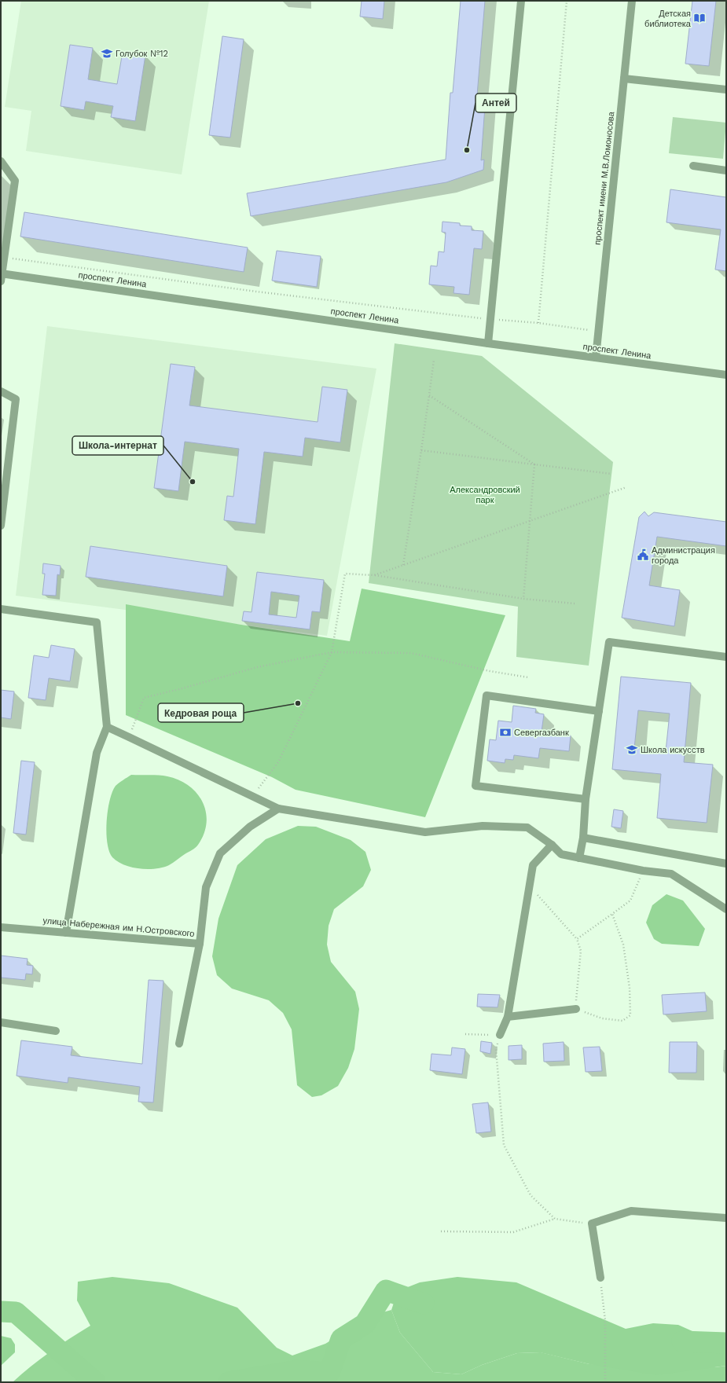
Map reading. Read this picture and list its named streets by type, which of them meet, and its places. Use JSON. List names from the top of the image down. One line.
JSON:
{"streets":{"street":["проспект имени М.В.Ломоносова","проспект Ленина","улица Набережная им Н.Островского"]},"crossings":[["проспект имени М.В.Ломоносова","проспект Ленина"]],"parks":["Александровский парк"],"places":{"library":["Детская библиотека"],"school or university":["Голубок №12","Школа искусcтв"],"other":["Антей","Школа-интернат","Кедровая роща"],"public building":["Администрация города"],"bank":["Севергазбанк"]}}
